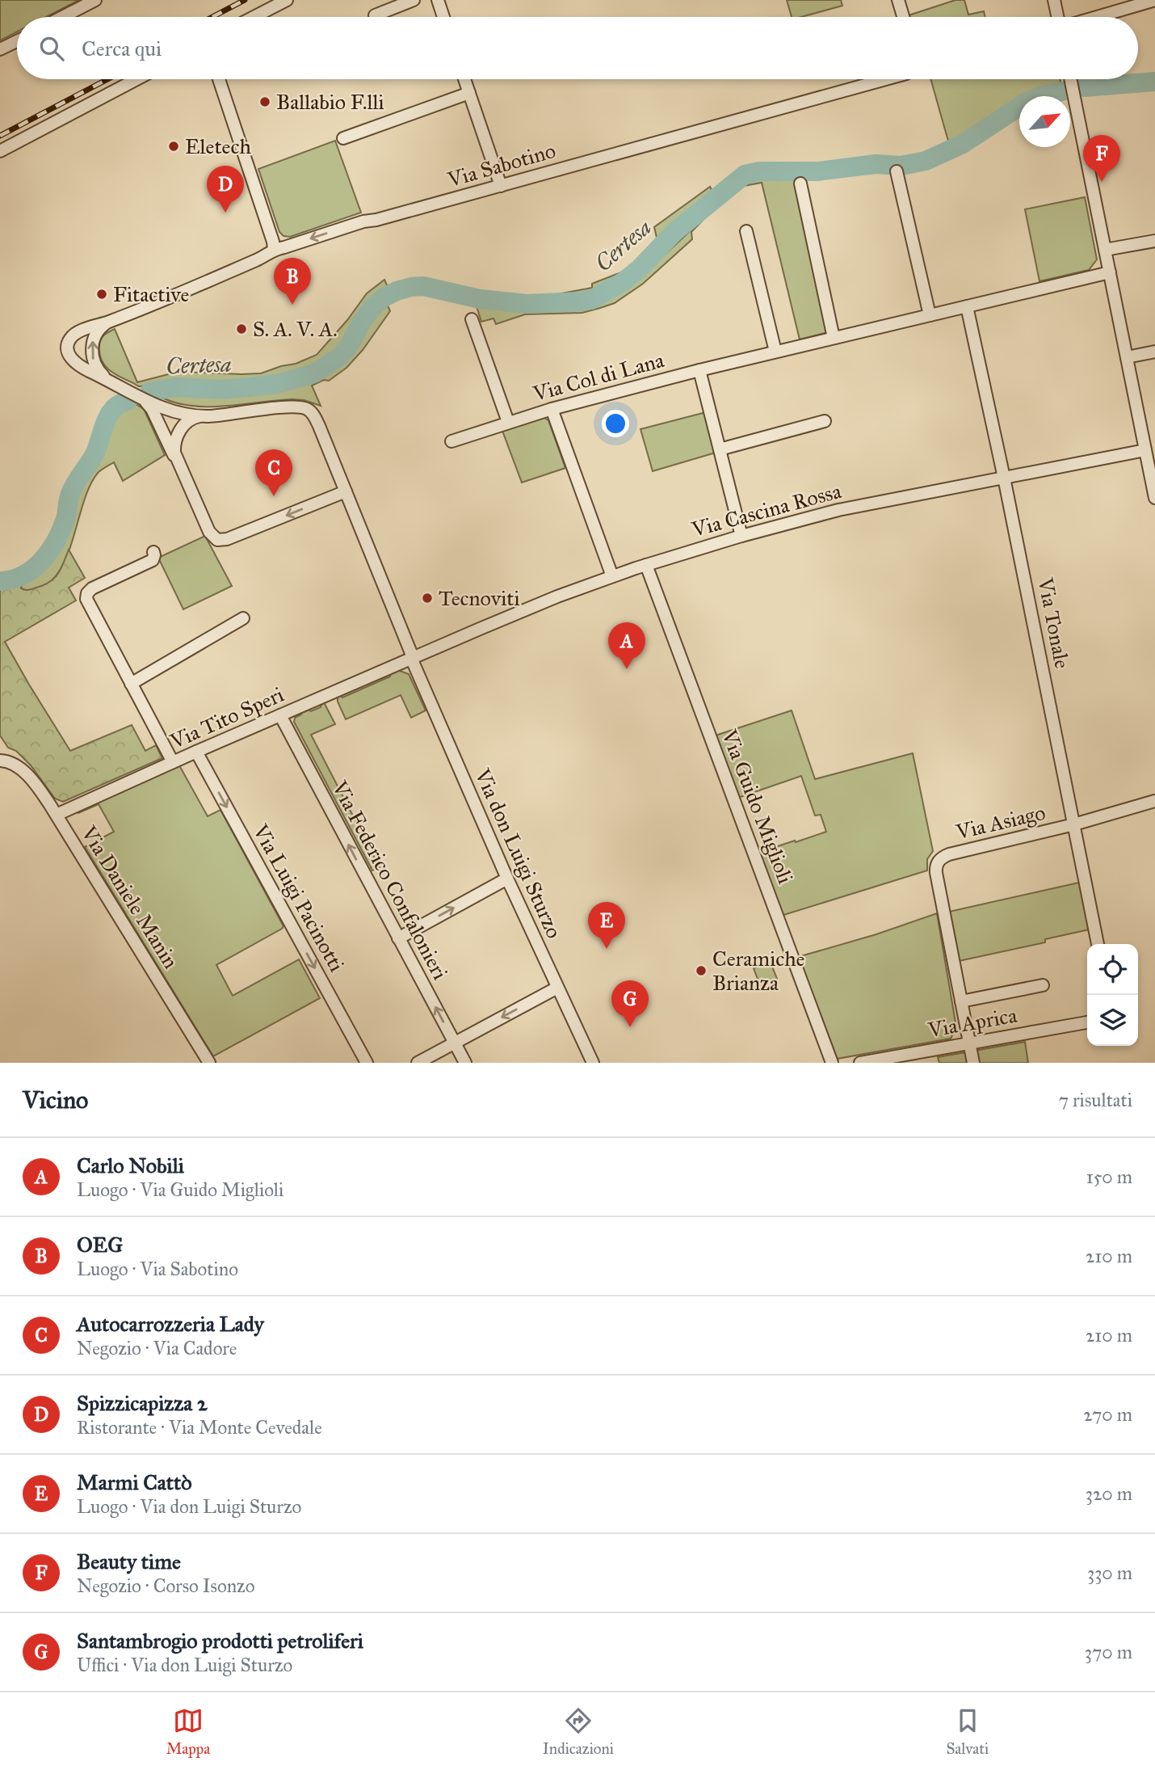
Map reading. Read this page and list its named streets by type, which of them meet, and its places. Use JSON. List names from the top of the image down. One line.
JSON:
{"streets":{"street":["Via Sabotino","Via Col di Lana","Via Cascina Rossa","Via Tonale","Via Tito Speri","Via Guido Miglioli","Via Asiago","Via don Luigi Sturzo","Via Federico Confalonieri","Via Daniele Manin","Via Luigi Pacinotti","Via Aprica"]},"crossings":[["Via Col di Lana","Via Tonale"],["Via Cascina Rossa","Via Tonale"],["Via Cascina Rossa","Via Tito Speri"],["Via Cascina Rossa","Via Guido Miglioli"],["Via Cascina Rossa","Via don Luigi Sturzo"],["Via Tonale","Via Asiago"],["Via Tito Speri","Via don Luigi Sturzo"],["Via Tito Speri","Via Federico Confalonieri"],["Via Tito Speri","Via Daniele Manin"],["Via Tito Speri","Via Luigi Pacinotti"],["Via Asiago","Via Aprica"]],"one_way":["Via Federico Confalonieri","Via Luigi Pacinotti"],"water":["Certesa"],"places":["Ballabio F.lli","Eletech","Fitactive","S. A. V. A.","Tecnoviti","Ceramiche Brianza"],"north":"top right","page":{"search":"Cerca qui","pins":["F","D","B","C","A","E","G"],"heading":["Vicino","7 risultati"],"list":[{"mark":"A","name":"Carlo Nobili","note":"Luogo · Via Guido Miglioli","value":"150 m"},{"mark":"B","name":"OEG","note":"Luogo · Via Sabotino","value":"210 m"},{"mark":"C","name":"Autocarrozzeria Lady","note":"Negozio · Via Cadore","value":"210 m"},{"mark":"D","name":"Spizzicapizza 2","note":"Ristorante · Via Monte Cevedale","value":"270 m"},{"mark":"E","name":"Marmi Cattò","note":"Luogo · Via don Luigi Sturzo","value":"320 m"},{"mark":"F","name":"Beauty time","note":"Negozio · Corso Isonzo","value":"330 m"},{"mark":"G","name":"Santambrogio prodotti petroliferi","note":"Uffici · Via don Luigi Sturzo","value":"370 m"}],"nav":["Mappa","Indicazioni","Salvati"]}}
